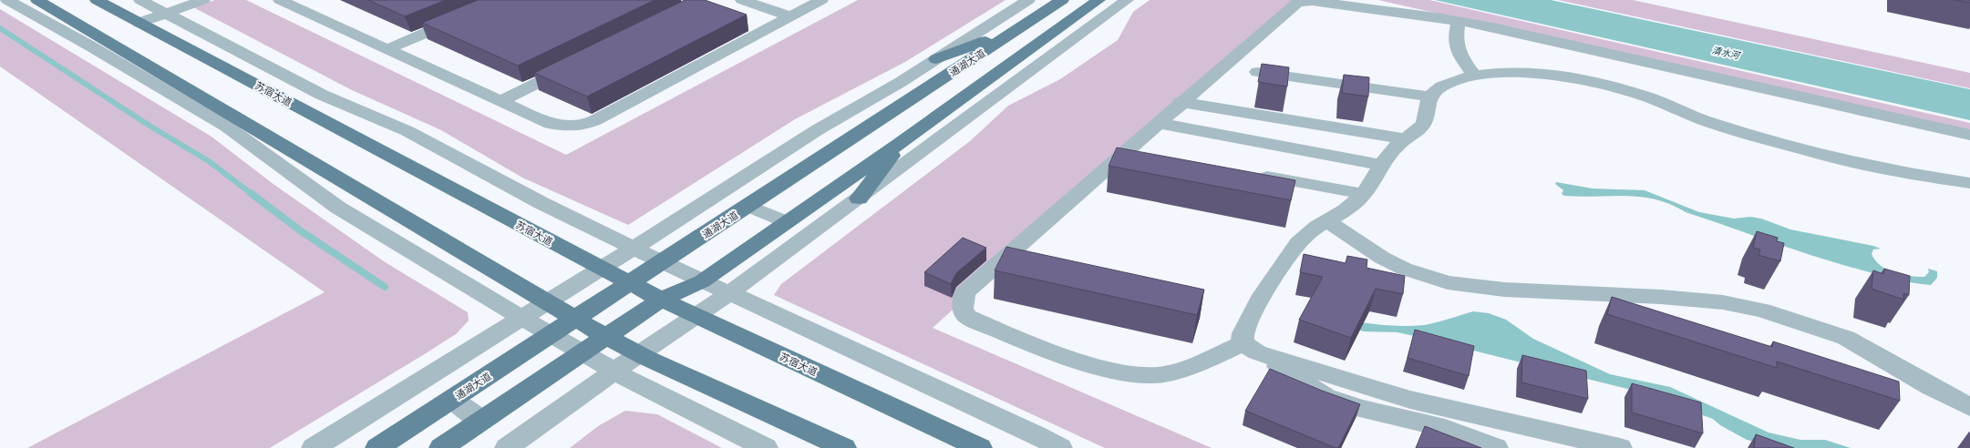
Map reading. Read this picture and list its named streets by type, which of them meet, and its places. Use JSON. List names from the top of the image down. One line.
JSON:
{"streets":{"main road":["通湖大道","苏宿大道"]},"crossings":[["通湖大道","苏宿大道"]],"water":["清水河"]}
